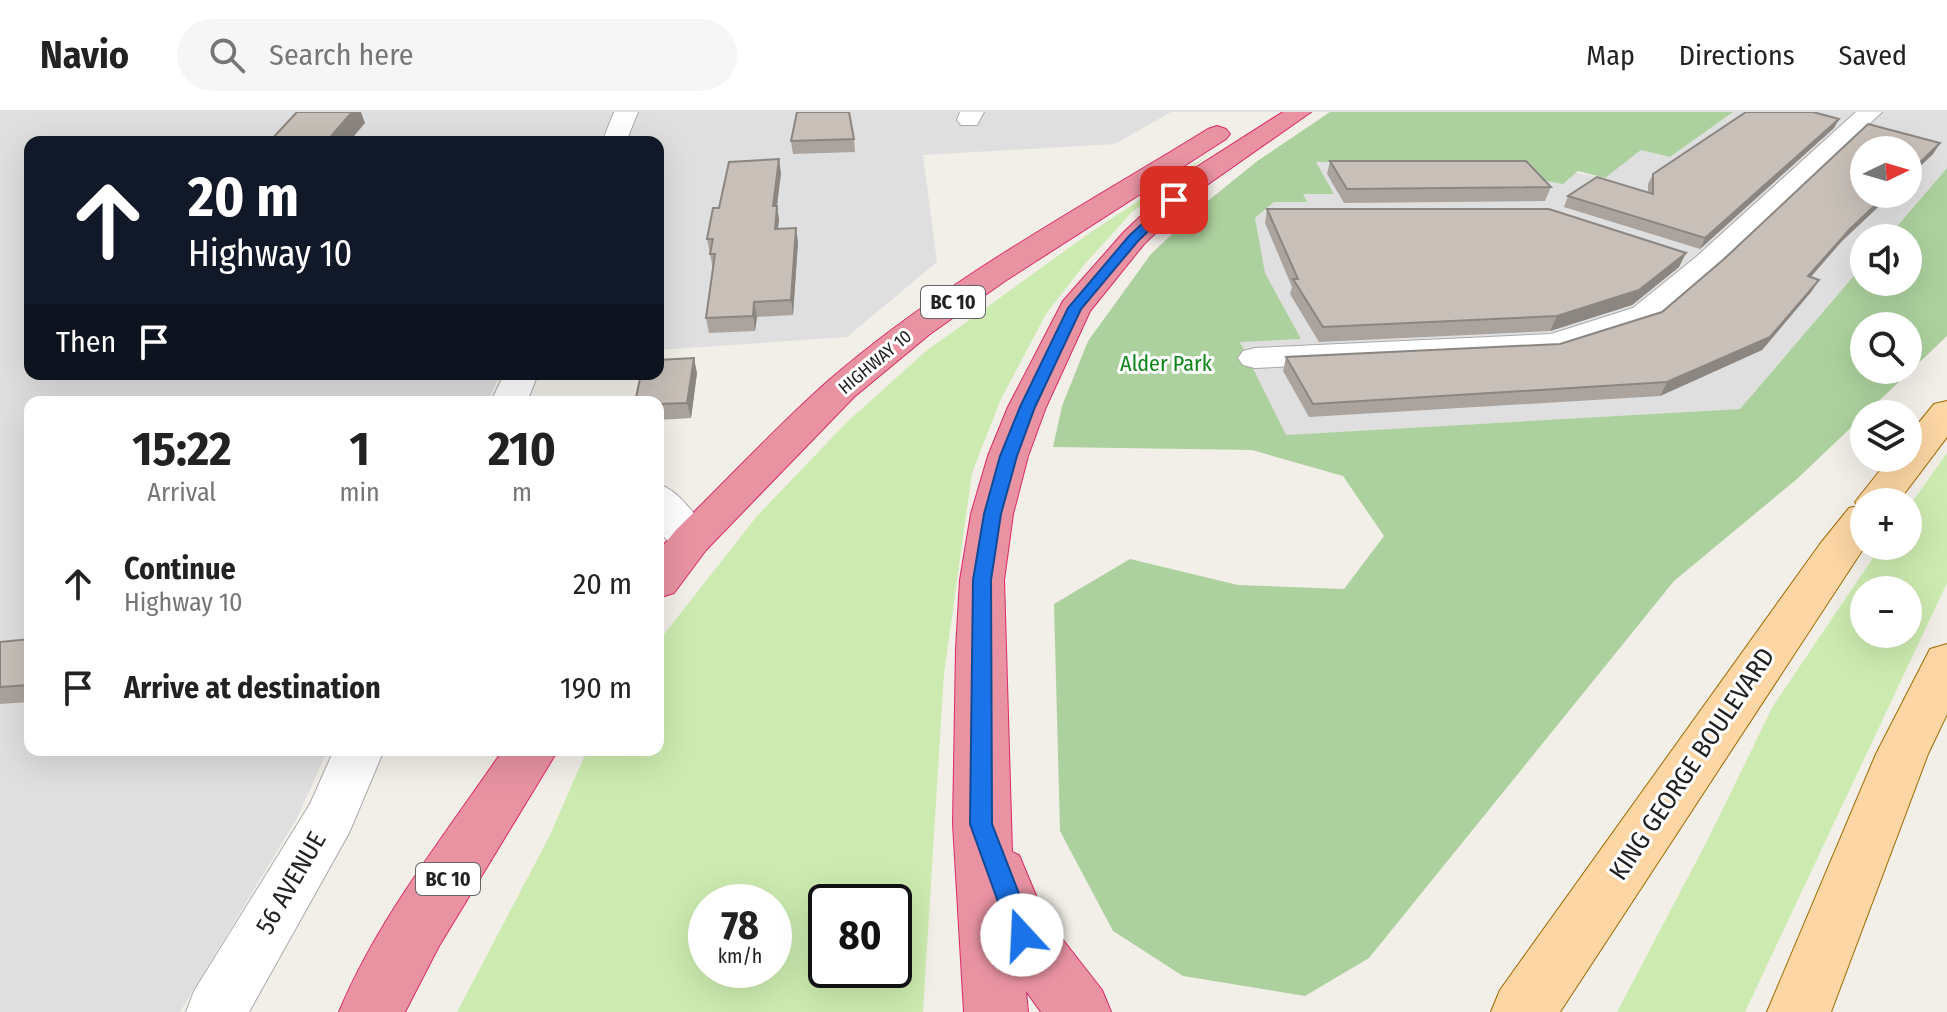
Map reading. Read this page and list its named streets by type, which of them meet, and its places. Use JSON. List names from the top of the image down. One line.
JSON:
{"streets":{"highway":["BC 10","HIGHWAY 10"],"main road":["KING GEORGE BOULEVARD"],"street":["56 AVENUE"]},"parks":["Alder Park"],"north":"right","page":{"header":"Navio","search":"Search here","nav":["Map","Directions","Saved"],"map_buttons":["+","−"],"turn":["20 m","Highway 10"],"then":"Then","eta":["15:22","Arrival","1","min","210","m"],"list":[{"name":"Continue","note":"Highway 10","value":"20 m"},{"name":"Arrive at destination","value":"190 m"}],"speed":"78 km/h","limit":"80"}}
